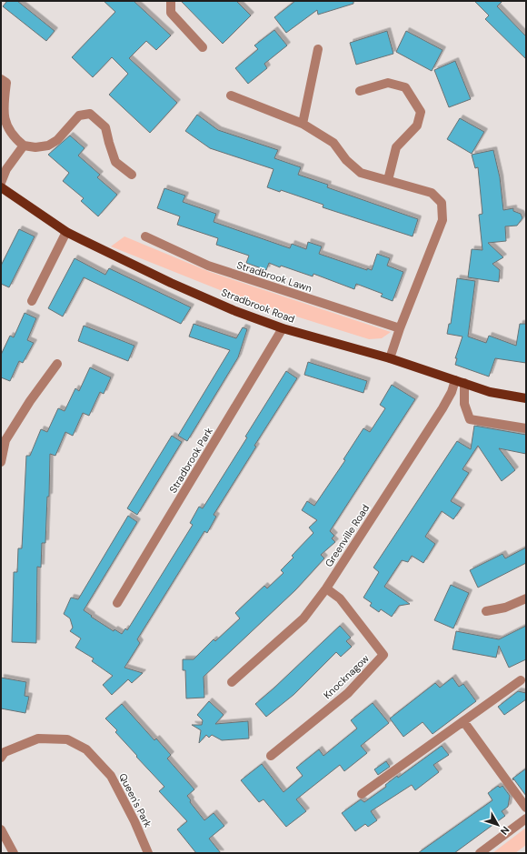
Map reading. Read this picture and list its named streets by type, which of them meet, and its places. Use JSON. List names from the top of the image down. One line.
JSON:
{"streets":{"main road":["Stradbrook Road"],"street":["Stradbrook Lawn","Stradbrook Park","Greenville Road","Knocknagow","Queen's Park"]},"crossings":[["Stradbrook Road","Stradbrook Park"],["Stradbrook Road","Greenville Road"],["Greenville Road","Knocknagow"]],"north":"bottom right"}
